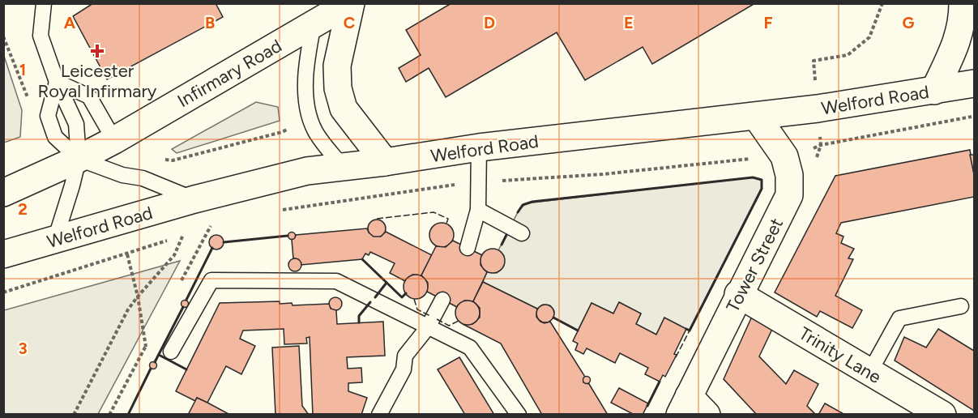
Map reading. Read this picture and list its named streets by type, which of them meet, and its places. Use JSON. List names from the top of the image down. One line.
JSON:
{"streets":{"main road":["Infirmary Road","Welford Road","Tower Street","Trinity Lane"]},"crossings":[["Welford Road","Tower Street"],["Tower Street","Trinity Lane"]],"places":{"health":["Leicester Royal Infirmary"]},"grid":{"columns":["A","B","C","D","E","F","G"],"rows":["1","2","3"]}}
